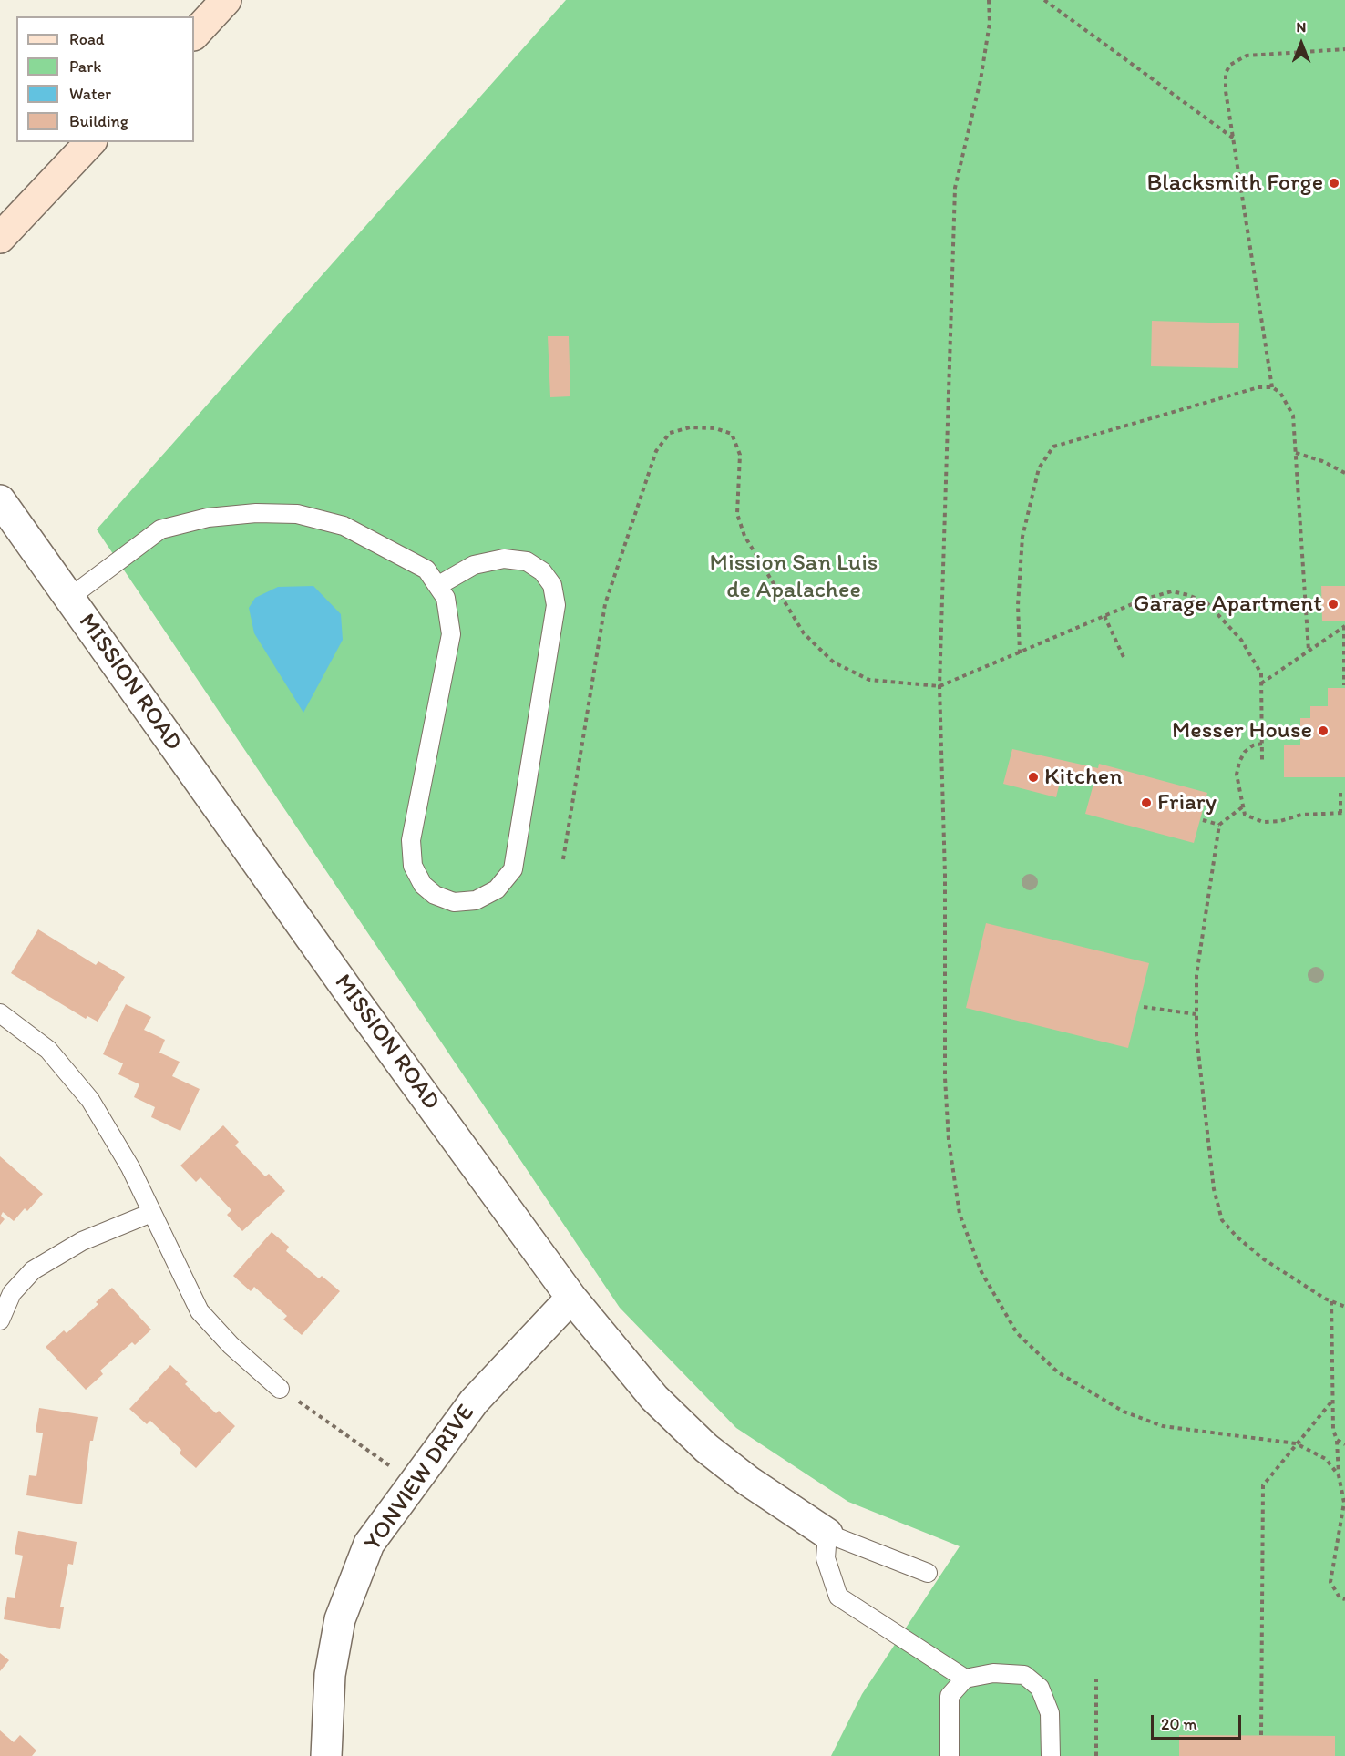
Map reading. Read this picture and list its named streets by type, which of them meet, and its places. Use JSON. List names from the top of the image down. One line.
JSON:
{"streets":{"street":["MISSION ROAD","YONVIEW DRIVE"]},"crossings":[["MISSION ROAD","YONVIEW DRIVE"]],"parks":["Mission San Luis de Apalachee"],"places":["Blacksmith Forge","Garage Apartment","Messer House","Kitchen","Friary"],"legend":["Road","Park","Water","Building"],"scale_bar":"20 m","north":"top"}
